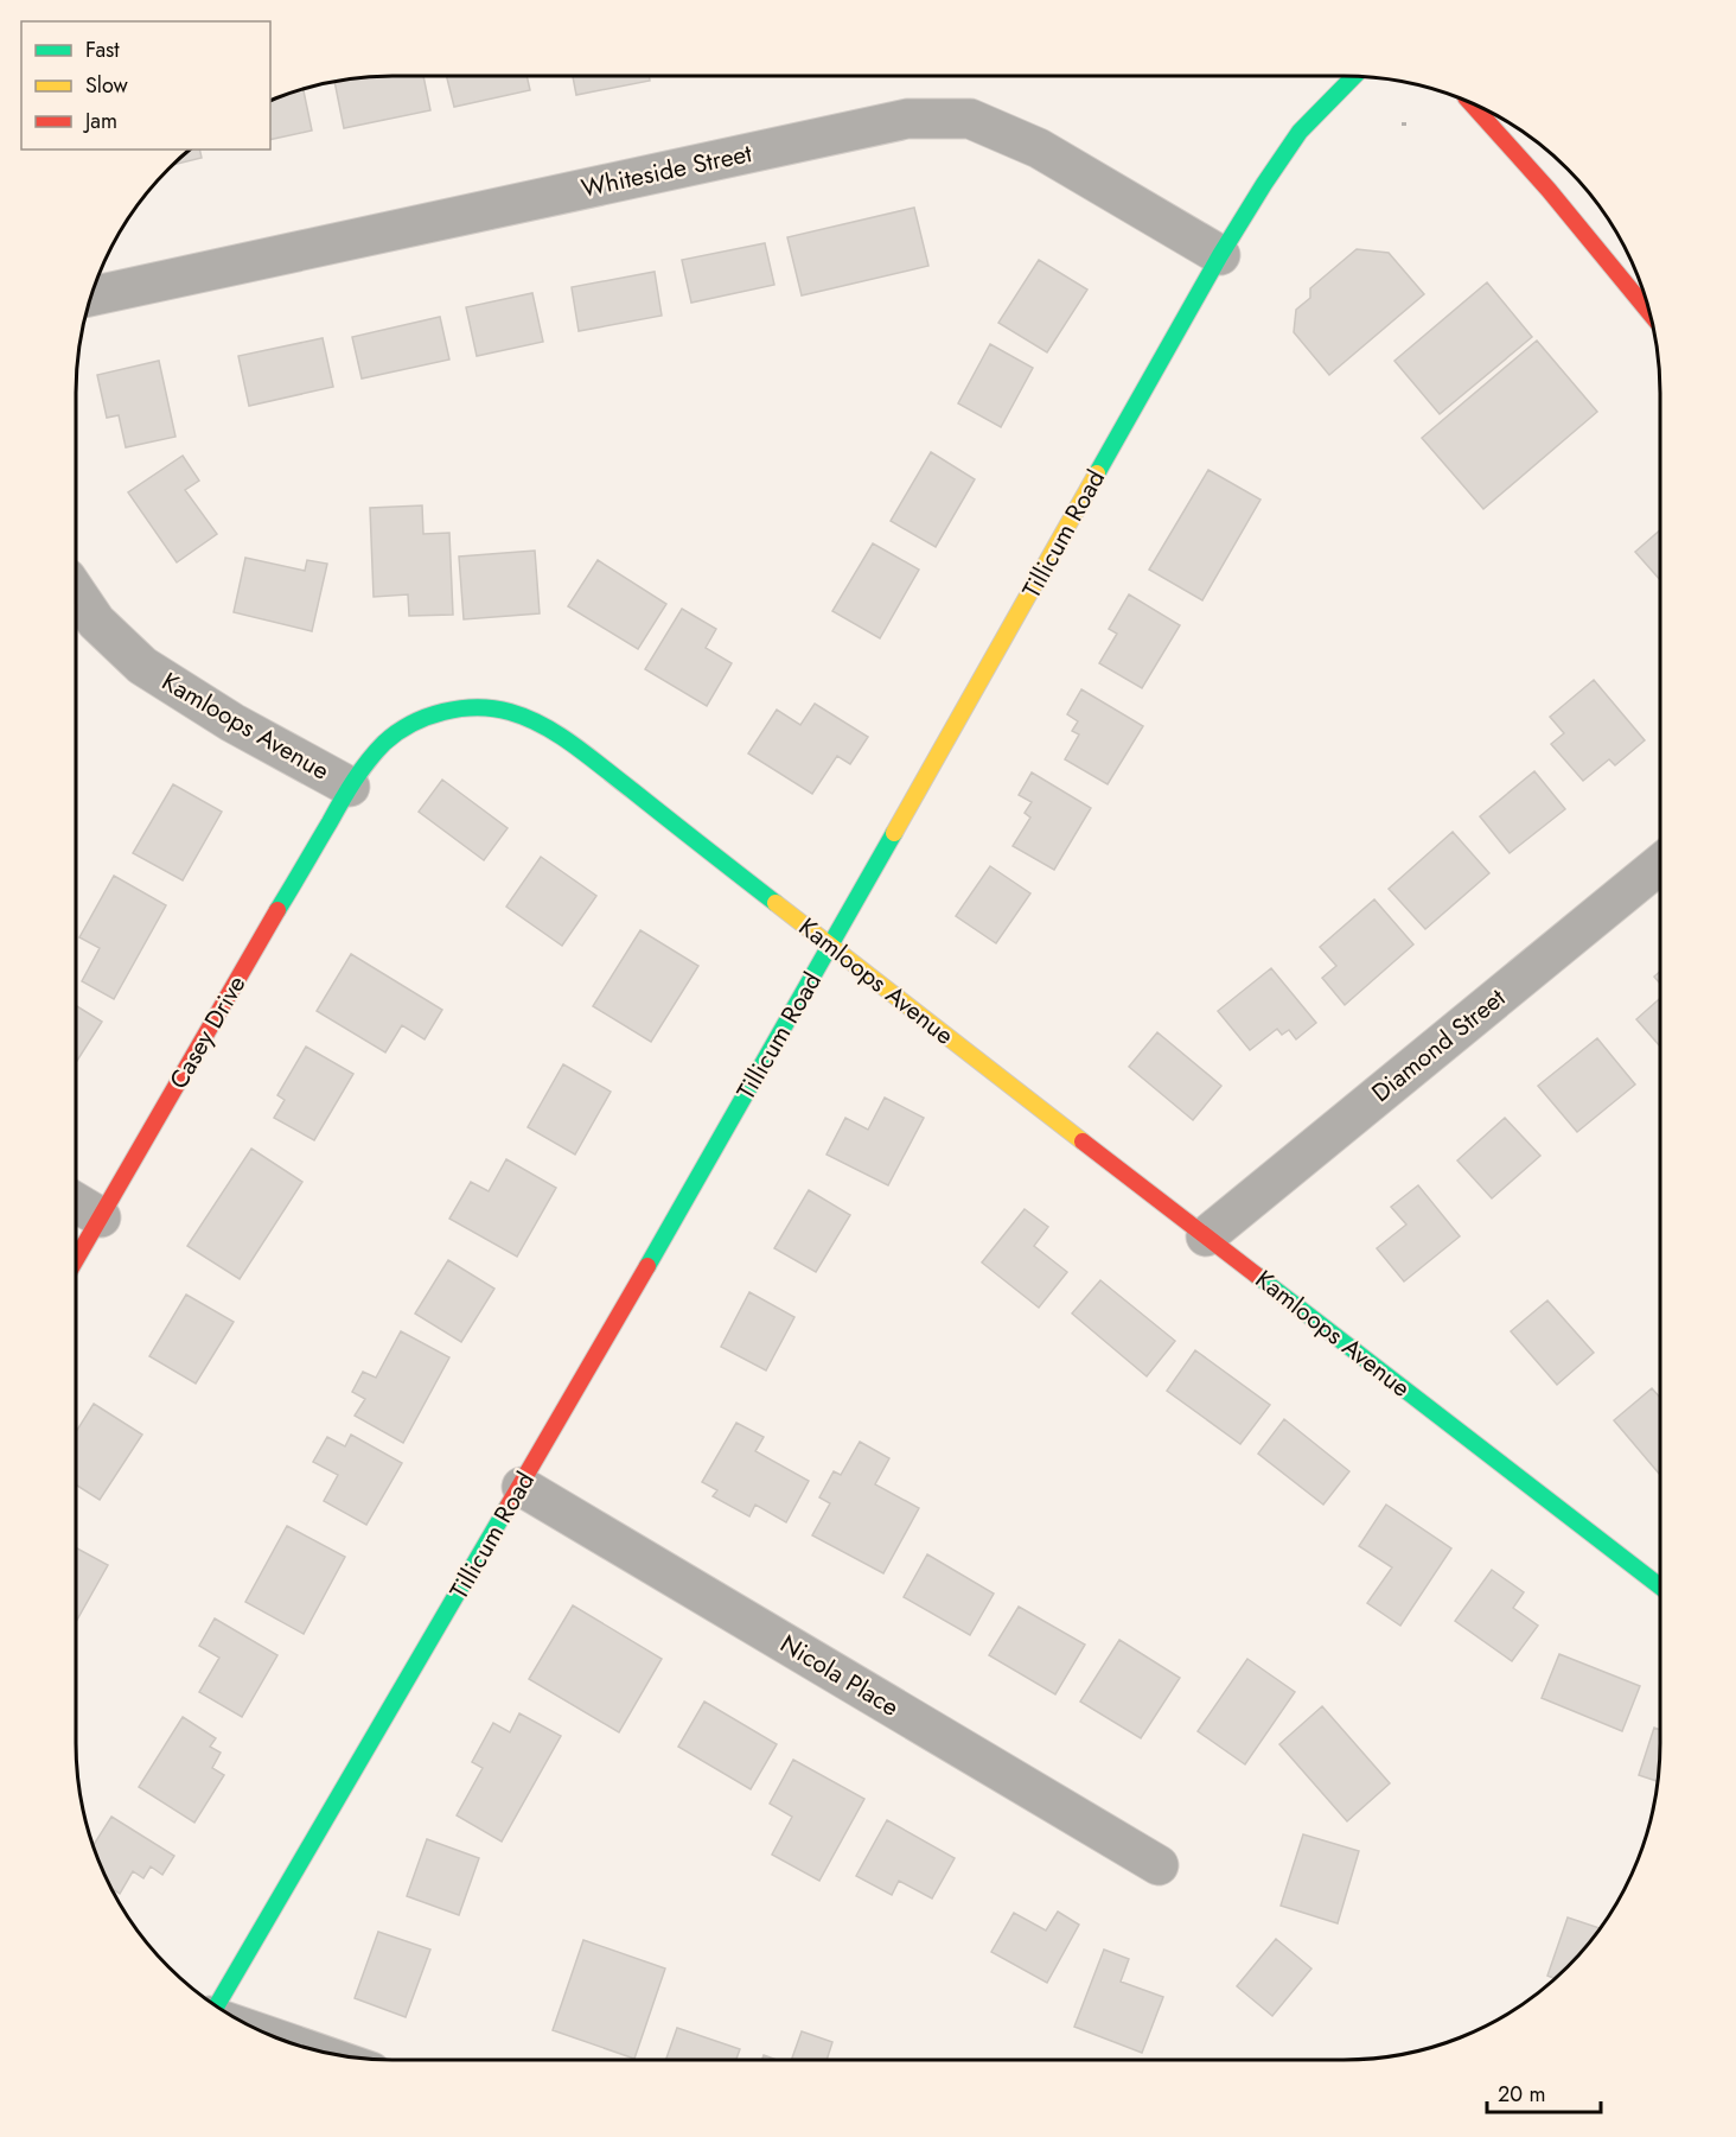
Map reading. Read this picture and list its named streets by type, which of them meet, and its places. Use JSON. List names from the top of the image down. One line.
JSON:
{"streets":{"street":["Whiteside Street","Tillicum Road","Kamloops Avenue","Casey Drive","Diamond Street","Nicola Place"]},"crossings":[["Whiteside Street","Tillicum Road"],["Tillicum Road","Kamloops Avenue"],["Tillicum Road","Nicola Place"],["Kamloops Avenue","Casey Drive"],["Kamloops Avenue","Diamond Street"]],"legend":["Fast","Slow","Jam"],"scale_bar":"20 m"}
